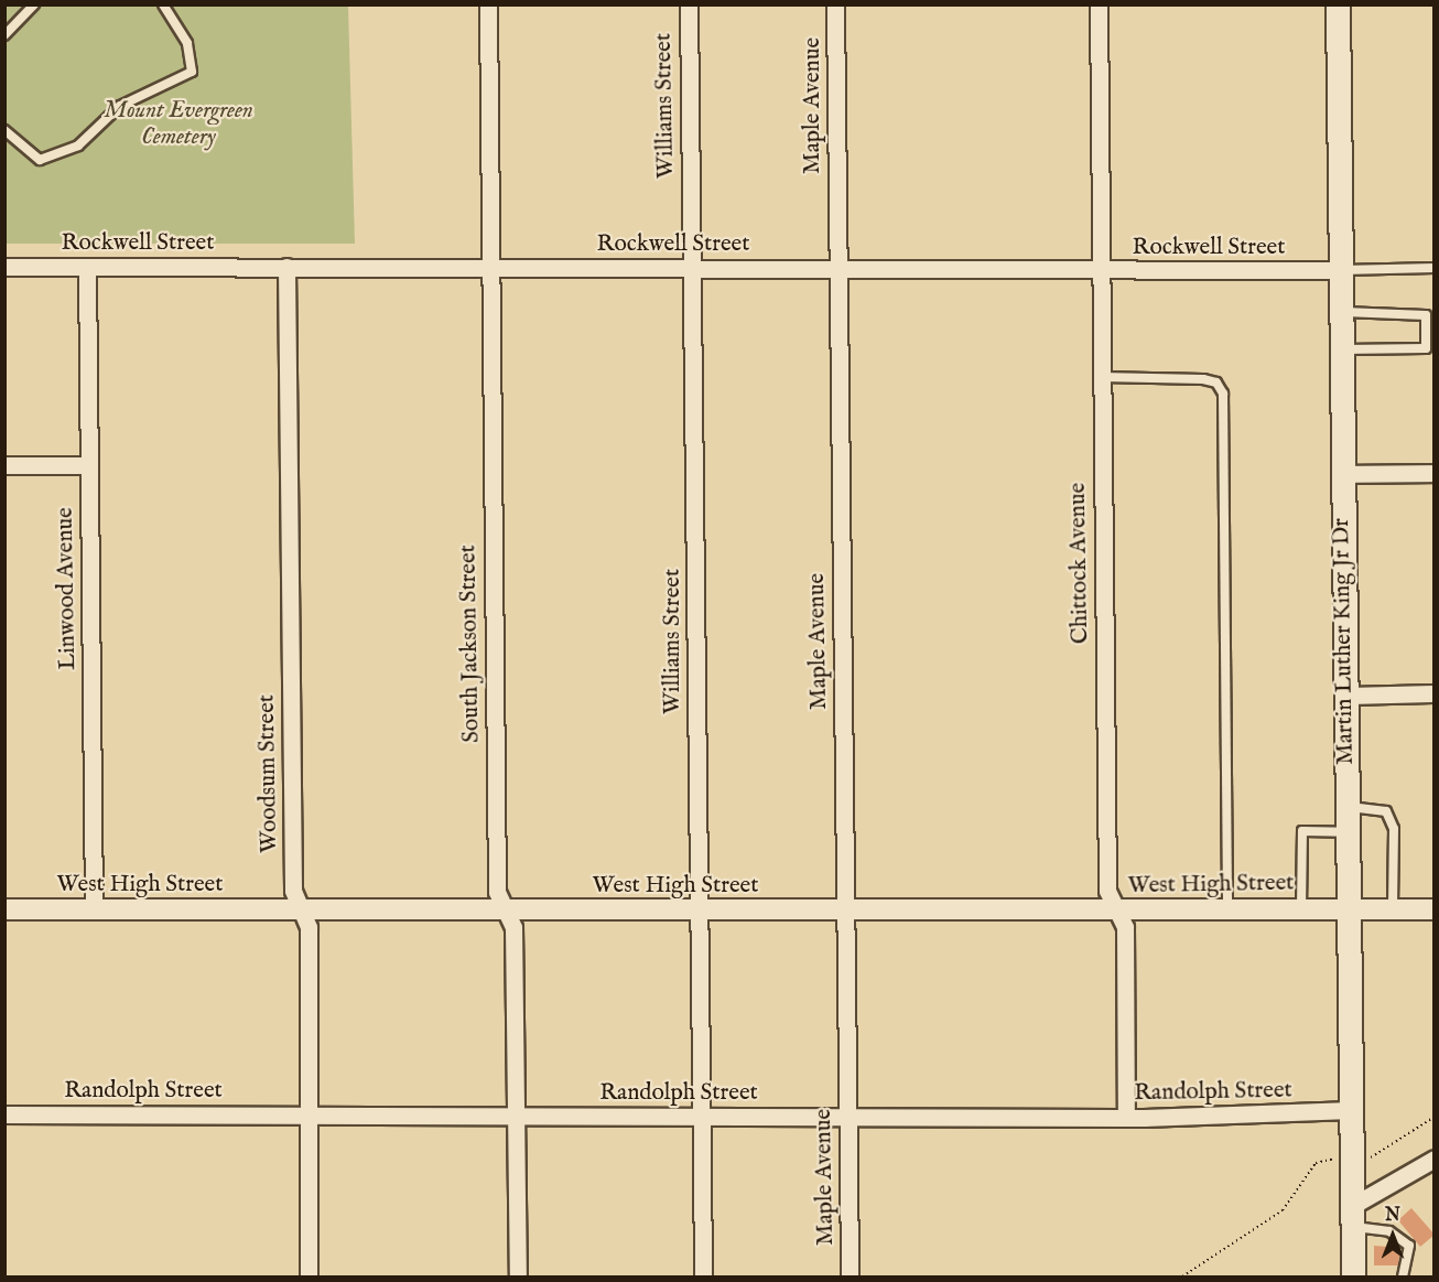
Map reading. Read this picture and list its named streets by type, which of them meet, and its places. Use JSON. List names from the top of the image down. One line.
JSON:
{"streets":{"main road":["Martin Luther King Jr Dr"],"street":["Williams Street","Maple Avenue","Rockwell Street","Chittock Avenue","Linwood Avenue","South Jackson Street","Woodsum Street","West High Street","Randolph Street"]},"crossings":[["Williams Street","Rockwell Street"],["Williams Street","West High Street"],["Williams Street","Randolph Street"],["Maple Avenue","Rockwell Street"],["Maple Avenue","West High Street"],["Maple Avenue","Randolph Street"],["Rockwell Street","Chittock Avenue"],["Rockwell Street","Linwood Avenue"],["Rockwell Street","Martin Luther King Jr Dr"],["Rockwell Street","South Jackson Street"],["Rockwell Street","Woodsum Street"],["Chittock Avenue","West High Street"],["Chittock Avenue","Randolph Street"],["Linwood Avenue","West High Street"],["Martin Luther King Jr Dr","West High Street"],["Martin Luther King Jr Dr","Randolph Street"],["South Jackson Street","West High Street"],["South Jackson Street","Randolph Street"],["Woodsum Street","West High Street"],["Woodsum Street","Randolph Street"]],"parks":["Mount Evergreen Cemetery"],"north":"top"}
